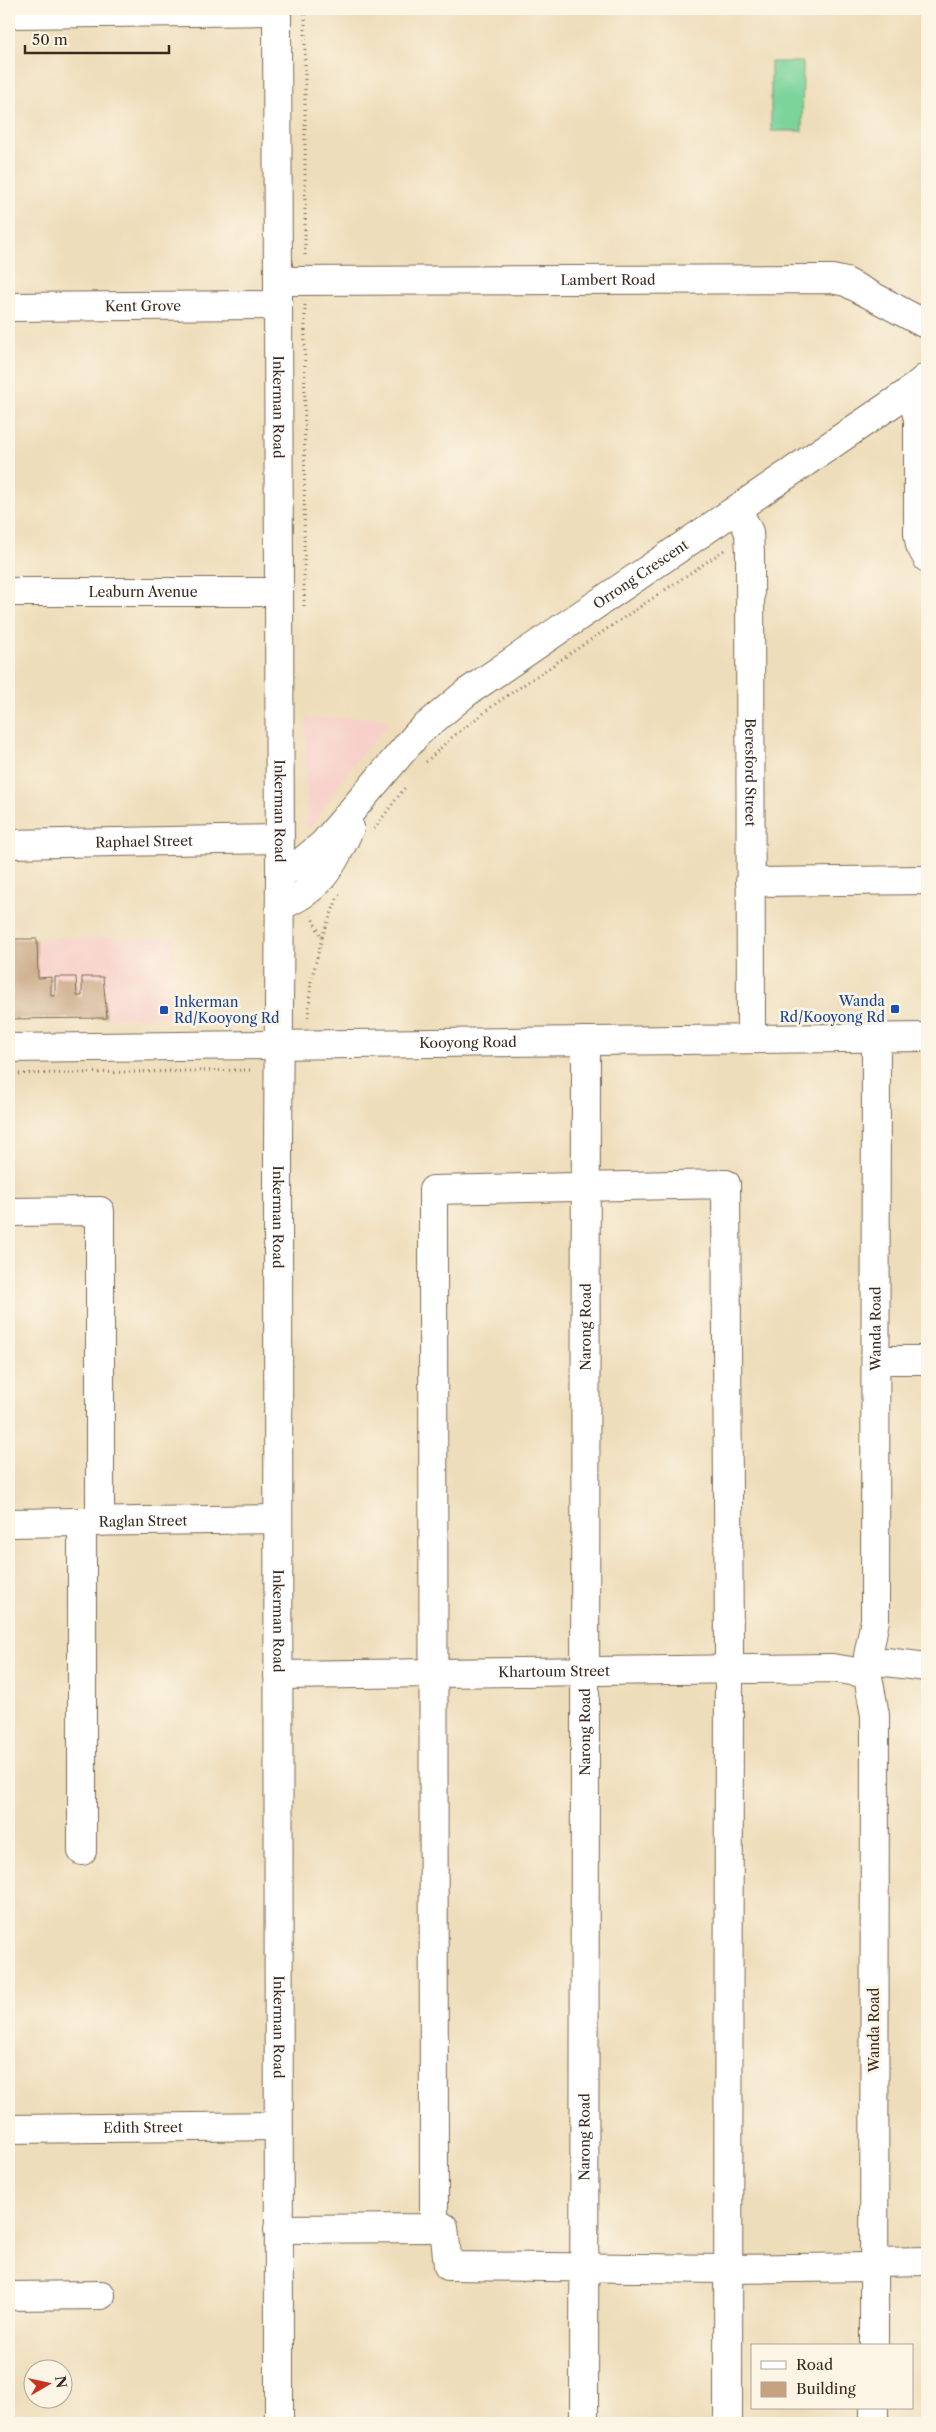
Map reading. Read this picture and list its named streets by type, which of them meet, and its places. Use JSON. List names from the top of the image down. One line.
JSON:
{"streets":{"street":["Lambert Road","Kent Grove","Inkerman Road","Orrong Crescent","Leaburn Avenue","Beresford Street","Raphael Street","Kooyong Road","Narong Road","Wanda Road","Raglan Street","Khartoum Street","Edith Street"]},"crossings":[["Lambert Road","Kent Grove"],["Lambert Road","Inkerman Road"],["Kent Grove","Inkerman Road"],["Inkerman Road","Orrong Crescent"],["Inkerman Road","Leaburn Avenue"],["Inkerman Road","Raphael Street"],["Inkerman Road","Kooyong Road"],["Inkerman Road","Raglan Street"],["Inkerman Road","Khartoum Street"],["Inkerman Road","Edith Street"],["Orrong Crescent","Beresford Street"],["Beresford Street","Kooyong Road"],["Kooyong Road","Narong Road"],["Kooyong Road","Wanda Road"],["Narong Road","Khartoum Street"],["Wanda Road","Khartoum Street"]],"places":{"transit":["Wanda Rd/Kooyong Rd","Inkerman Rd/Kooyong Rd"]},"legend":["Road","Building"],"scale_bar":"50 m","north":"right"}
